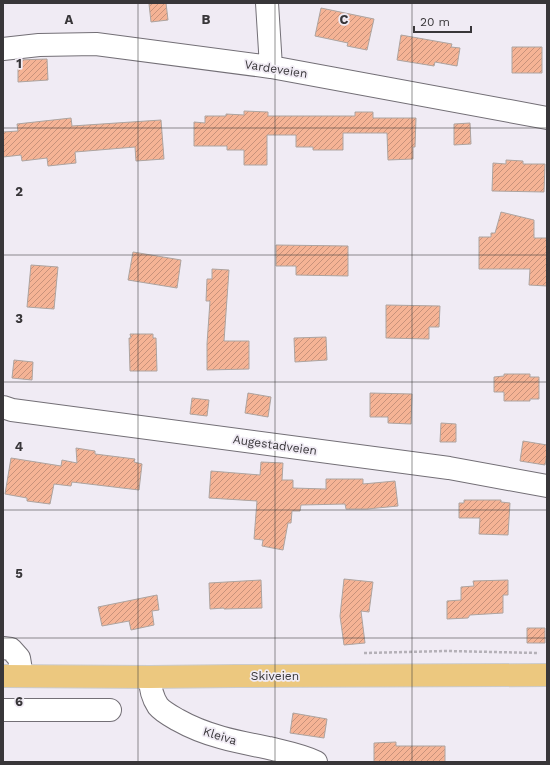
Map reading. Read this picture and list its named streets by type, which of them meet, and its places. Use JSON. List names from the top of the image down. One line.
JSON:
{"streets":{"main road":["Skiveien"],"street":["Vardeveien","Augestadveien","Kleiva"]},"crossings":[["Skiveien","Kleiva"]],"scale_bar":"20 m","grid":{"columns":["A","B","C"],"rows":["1","2","3","4","5","6"]}}
